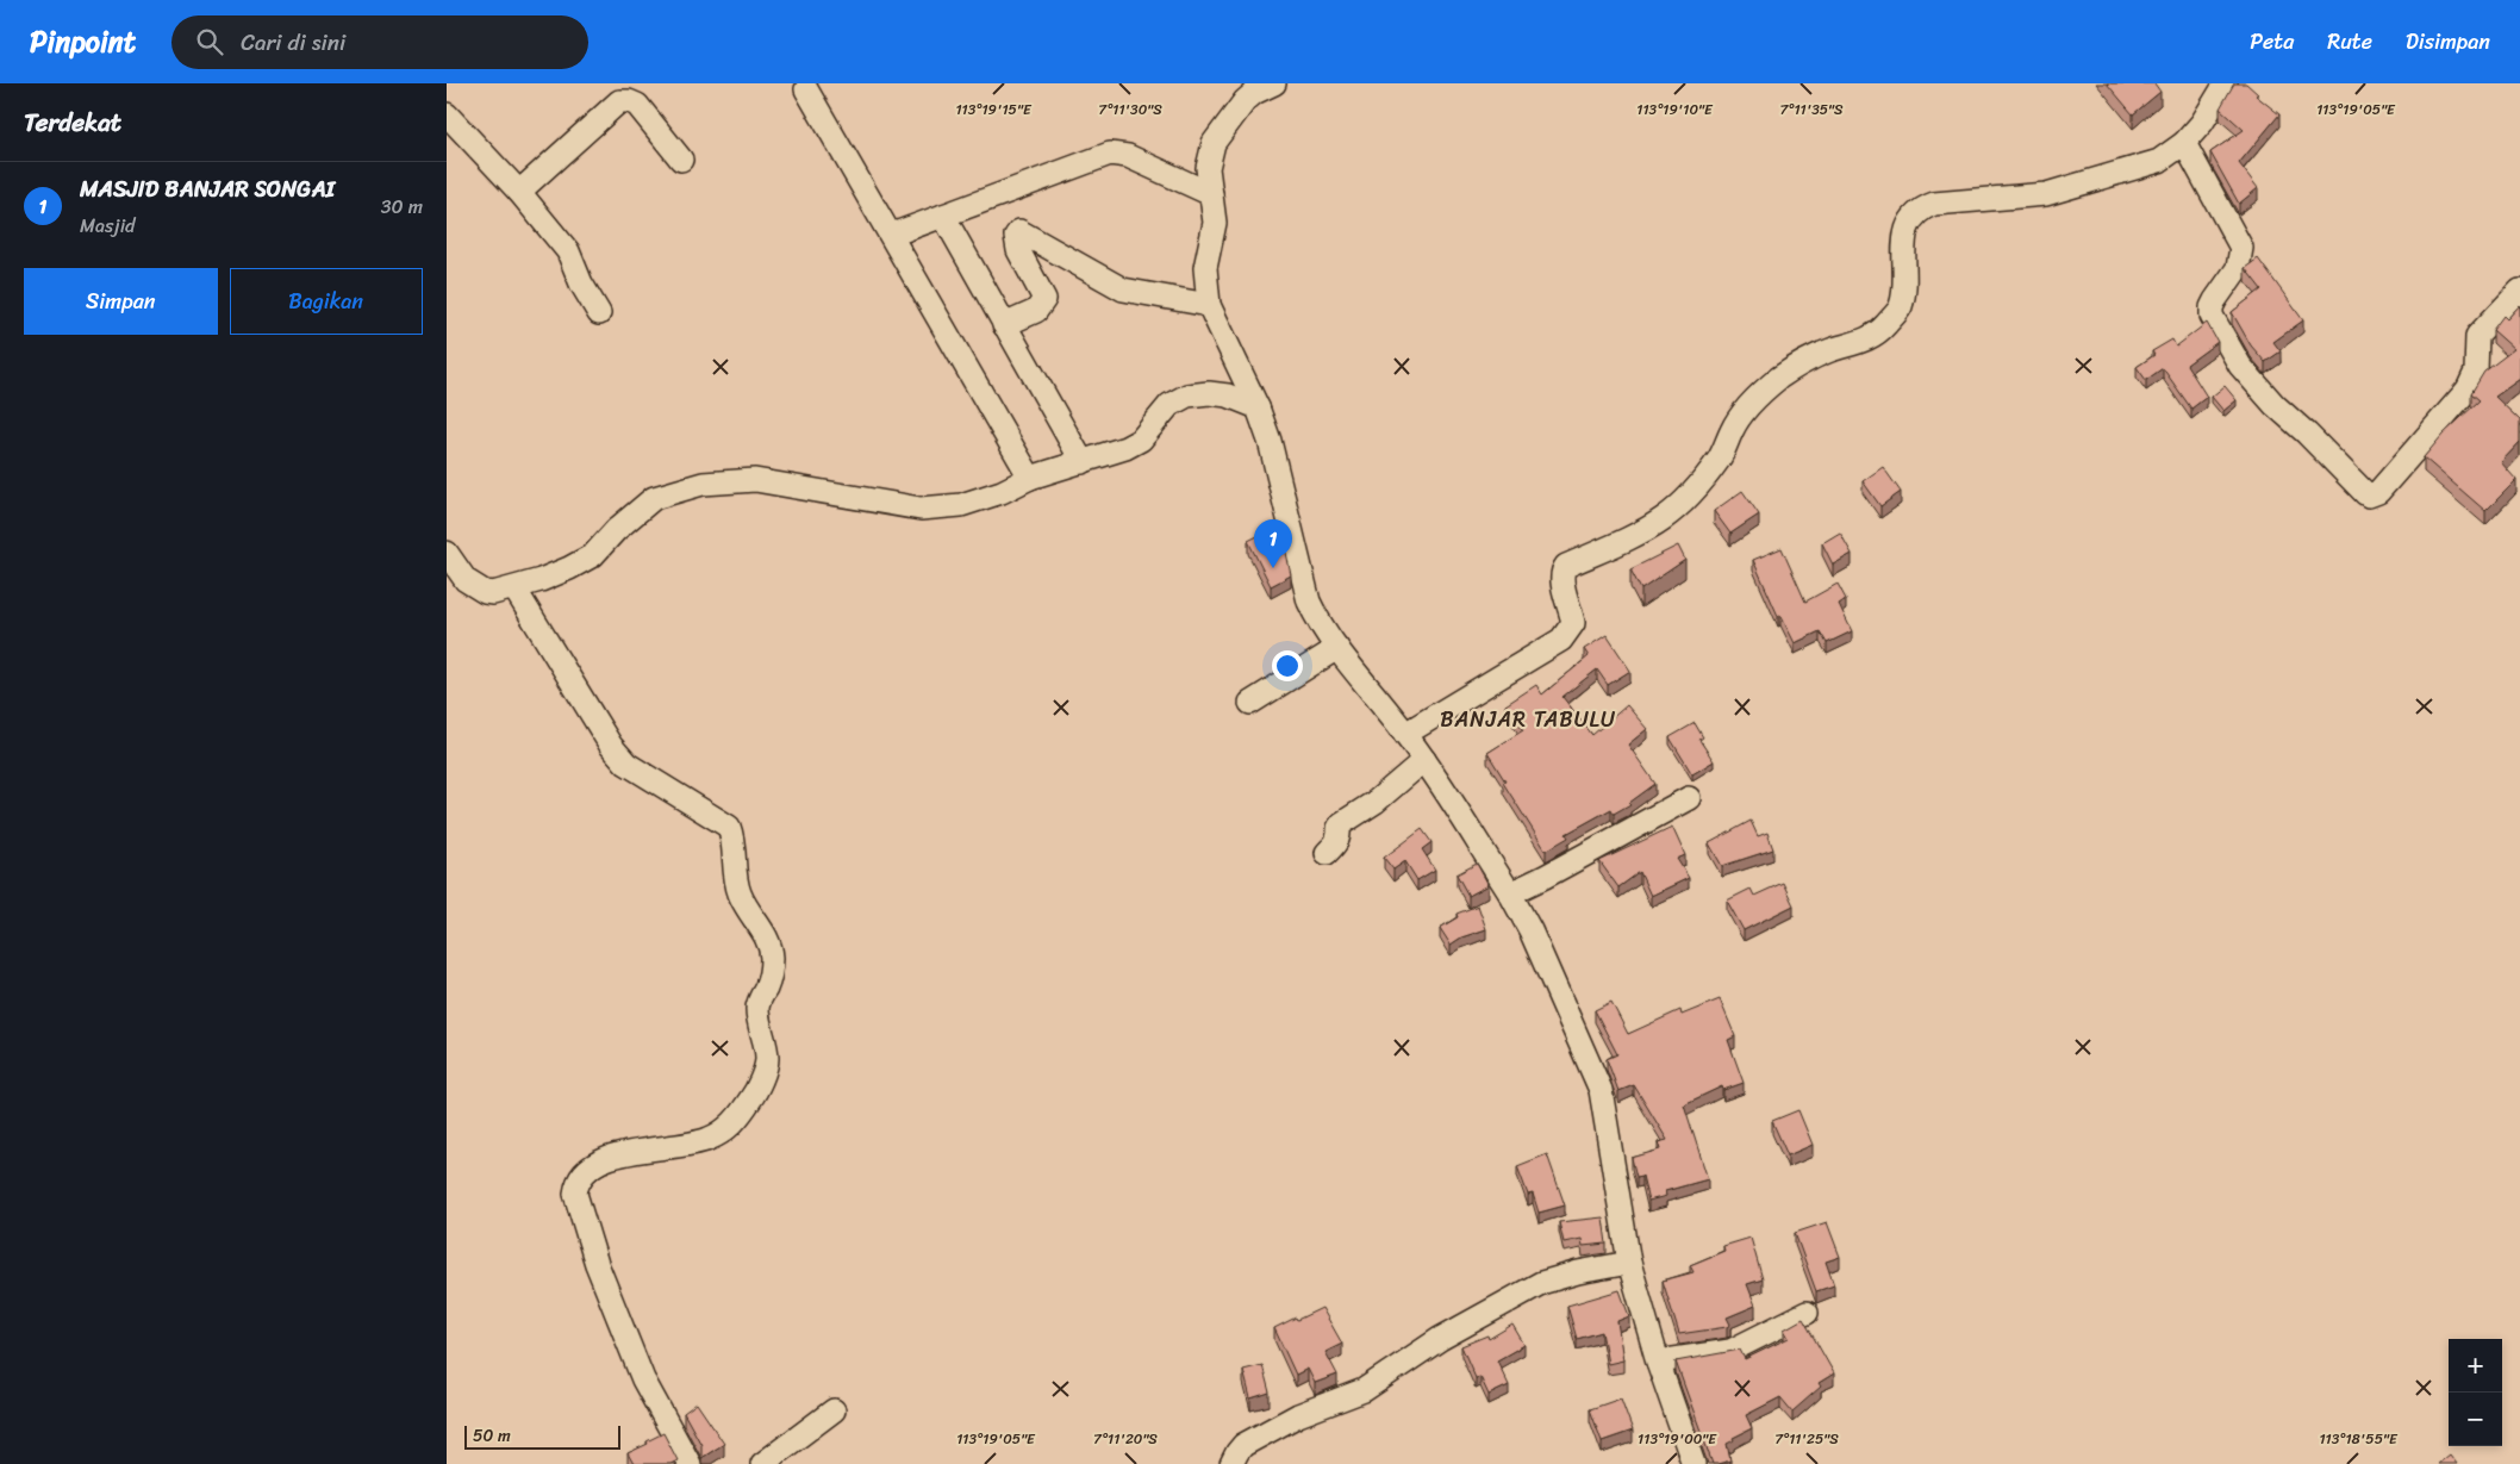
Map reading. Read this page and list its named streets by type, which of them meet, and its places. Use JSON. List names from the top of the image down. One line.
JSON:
{"districts":["BANJAR TABULU"],"scale_bar":"50 m","page":{"header":"Pinpoint","search":"Cari di sini","nav":["Peta","Rute","Disimpan"],"heading":"Terdekat","list":[{"mark":"1","name":"MASJID BANJAR SONGAI","note":"Masjid","value":"30 m"}],"buttons":["Simpan","Bagikan"],"pins":"1","map_buttons":["+","−"],"scale":"50 m"},"coordinates":["113°19'15\"E","7°11'30\"S","113°19'10\"E","7°11'35\"S","113°19'05\"E","113°19'00\"E","113°18'55\"E","7°11'20\"S","7°11'25\"S"]}
